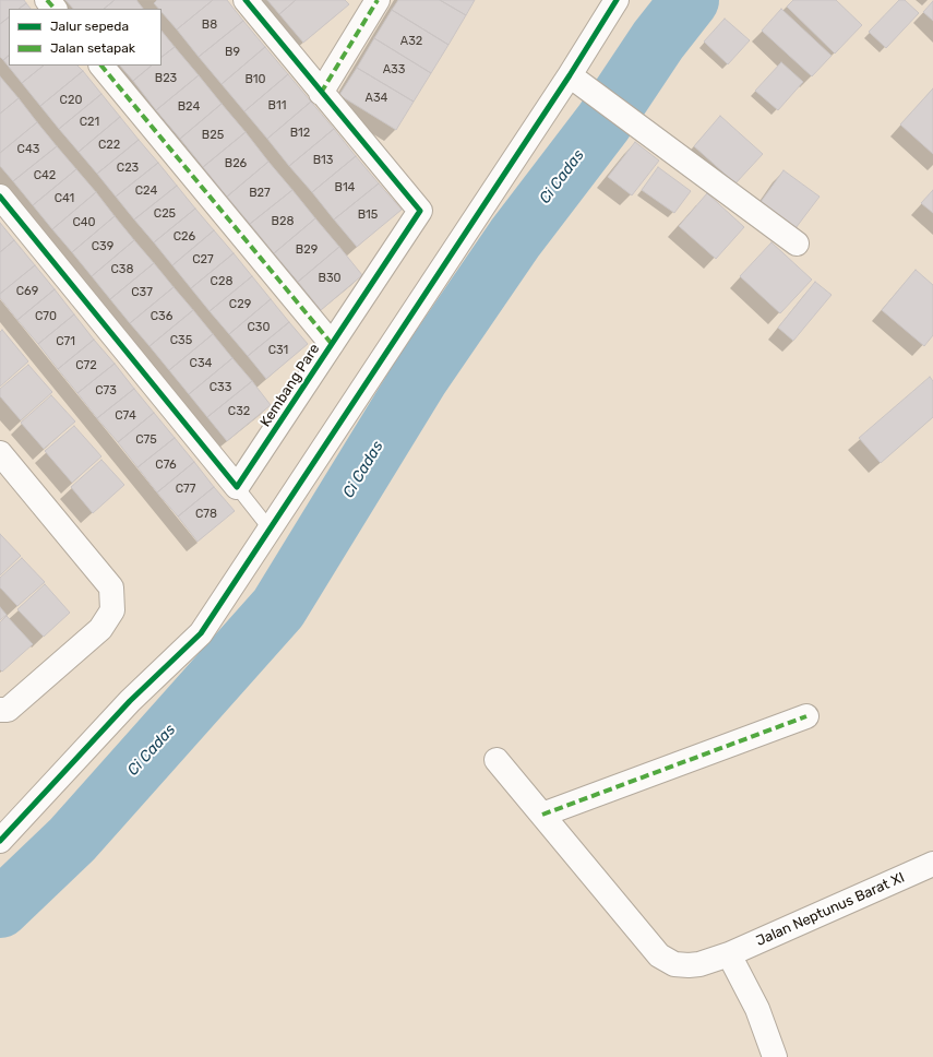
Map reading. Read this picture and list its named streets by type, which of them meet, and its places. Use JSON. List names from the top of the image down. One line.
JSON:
{"streets":{"street":["Kembang Pare","Jalan Neptunus Barat XI"]},"water":["Ci Cadas"],"house_numbers":["B8","A32","B9","A33","B23","B10","A34","C20","B11","B24","C21","B12","B25","C22","C43","B13","B26","C23","C42","B14","C24","B27","C41","C25","B15","B28","C40","C26","C39","B29","C27","C38","B30","C28","C69","C37","C29","C70","C36","C30","C35","C71","C31","C34","C72","C33","C73","C32","C74","C75","C76","C77","C78"],"legend":["Jalur sepeda","Jalan setapak"]}
